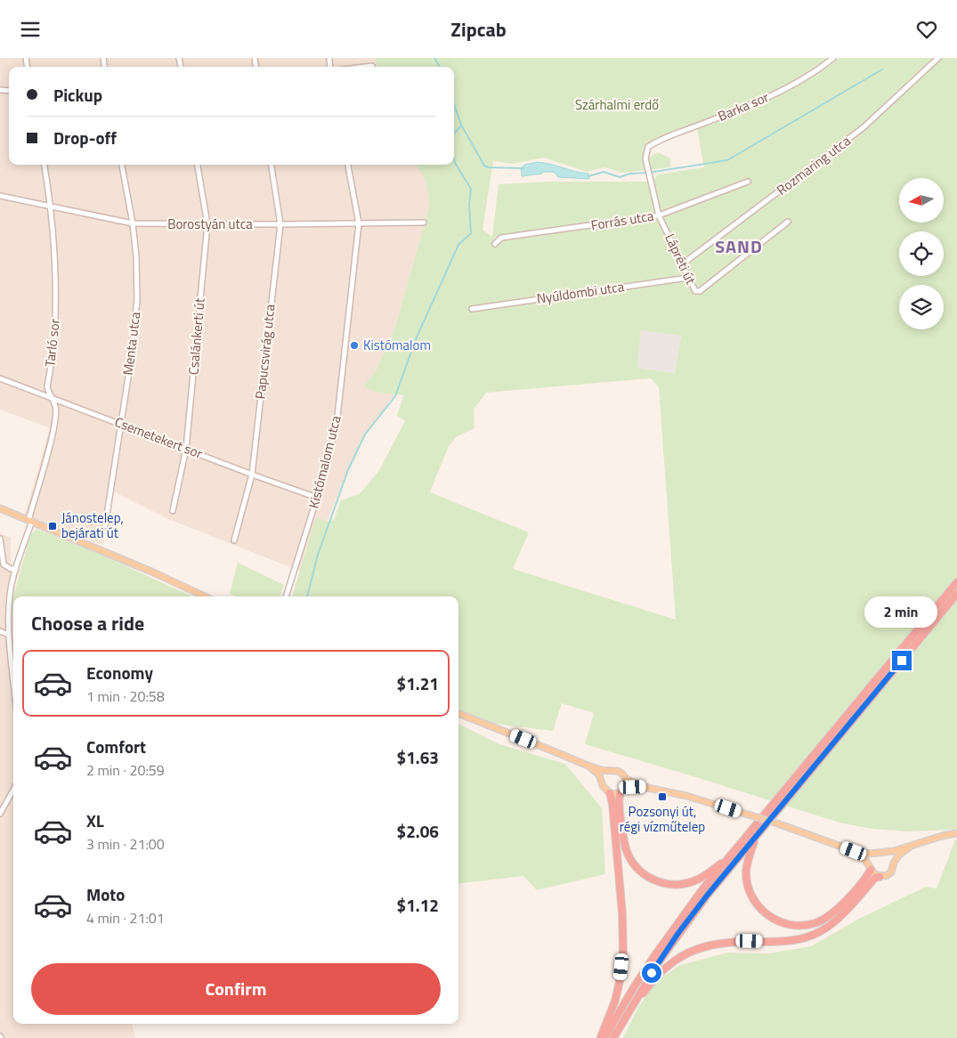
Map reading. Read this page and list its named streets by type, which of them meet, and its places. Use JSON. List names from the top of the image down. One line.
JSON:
{"streets":{"street":["Barka sor","Rozmaring utca","Forrás utca","Borostyán utca","Lápréti út","Nyúldombi utca","Csalánkerti út","Tarló sor","Menta utca","Papucsvirág utca","Csemetekert sor","Kistómalom utca"]},"crossings":[["Barka sor","Lápréti út"],["Rozmaring utca","Lápréti út"],["Forrás utca","Lápréti út"],["Borostyán utca","Csalánkerti út"],["Borostyán utca","Tarló sor"],["Borostyán utca","Menta utca"],["Borostyán utca","Papucsvirág utca"],["Borostyán utca","Kistómalom utca"],["Lápréti út","Nyúldombi utca"],["Csalánkerti út","Csemetekert sor"],["Tarló sor","Csemetekert sor"],["Menta utca","Csemetekert sor"],["Papucsvirág utca","Csemetekert sor"],["Csemetekert sor","Kistómalom utca"]],"districts":["SAND"],"parks":["Szárhalmi erdő"],"places":{"other":["Kistómalom"],"transit":["Jánostelep, bejárati út","Pozsonyi út, régi vízműtelep"]},"north":"left","page":{"header":"Zipcab","banner":["Pickup","Drop-off"],"bubble":"2 min","heading":"Choose a ride","list":[{"name":"Economy","note":"1 min · 20:58","value":"$1.21"},{"name":"Comfort","note":"2 min · 20:59","value":"$1.63"},{"name":"XL","note":"3 min · 21:00","value":"$2.06"},{"name":"Moto","note":"4 min · 21:01","value":"$1.12"}],"buttons":"Confirm"}}
